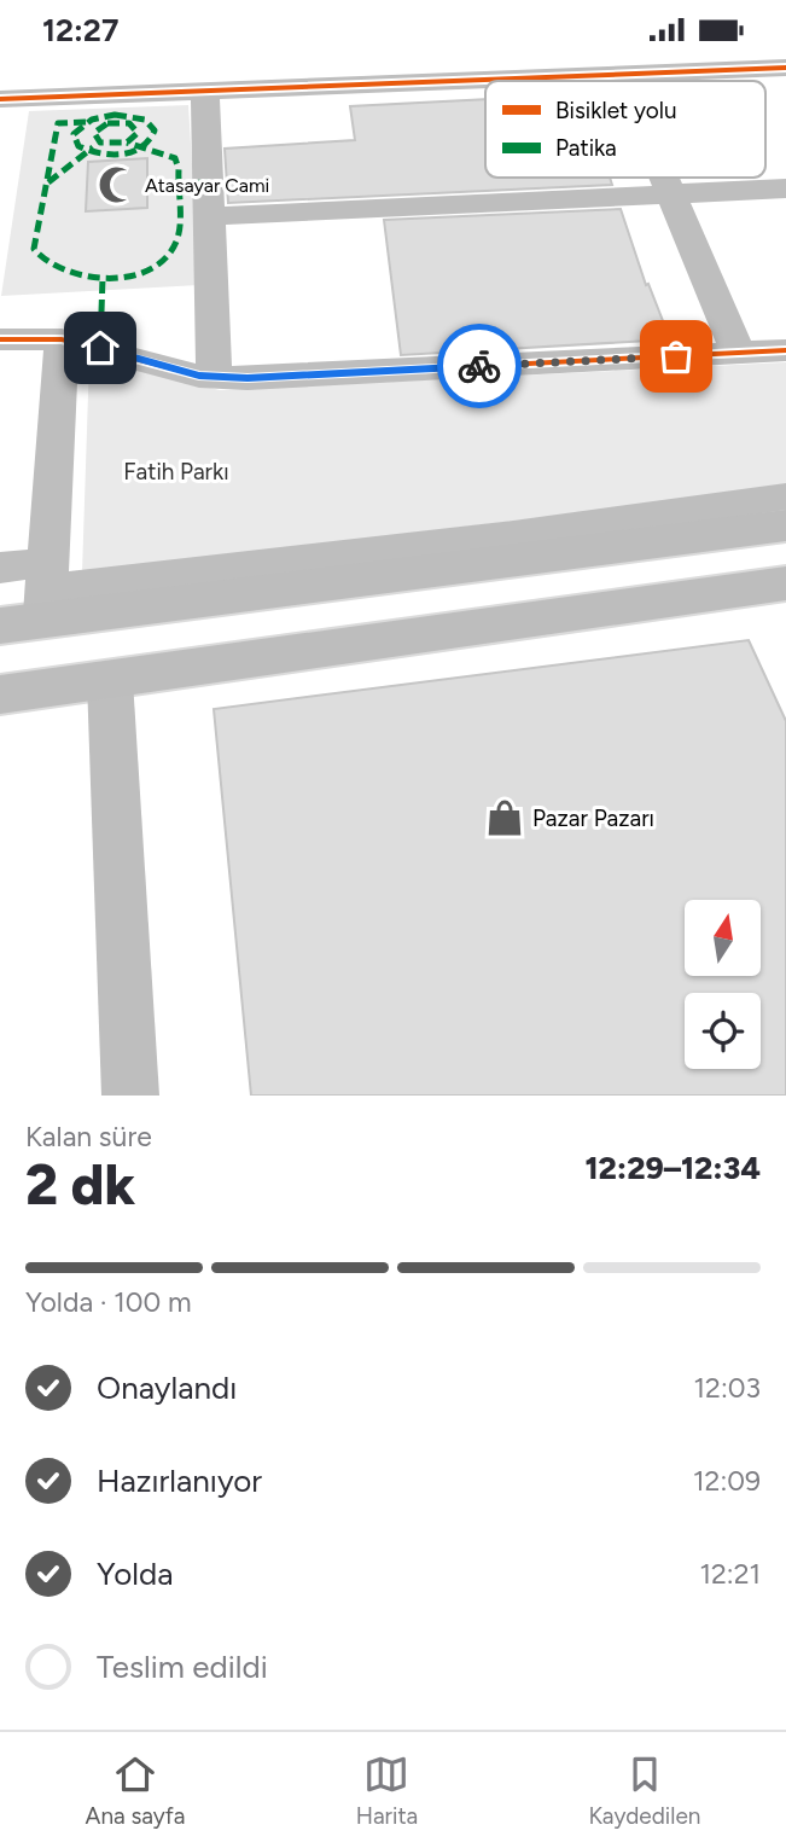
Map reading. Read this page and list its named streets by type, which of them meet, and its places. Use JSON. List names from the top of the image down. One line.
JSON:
{"parks":["Fatih Parkı"],"places":{"mosque":["Atasayar Cami"],"shop":["Pazar Pazarı"]},"legend":["Bisiklet yolu","Patika"],"north":"top","page":{"status":"12:27","heading":["2 dk","Kalan süre","12:29–12:34"],"bar":"Yolda · 100 m","list":[["Onaylandı","12:03"],["Hazırlanıyor","12:09"],["Yolda","12:21"],"Teslim edildi"],"tabs":["Ana sayfa","Harita","Kaydedilen"]}}
